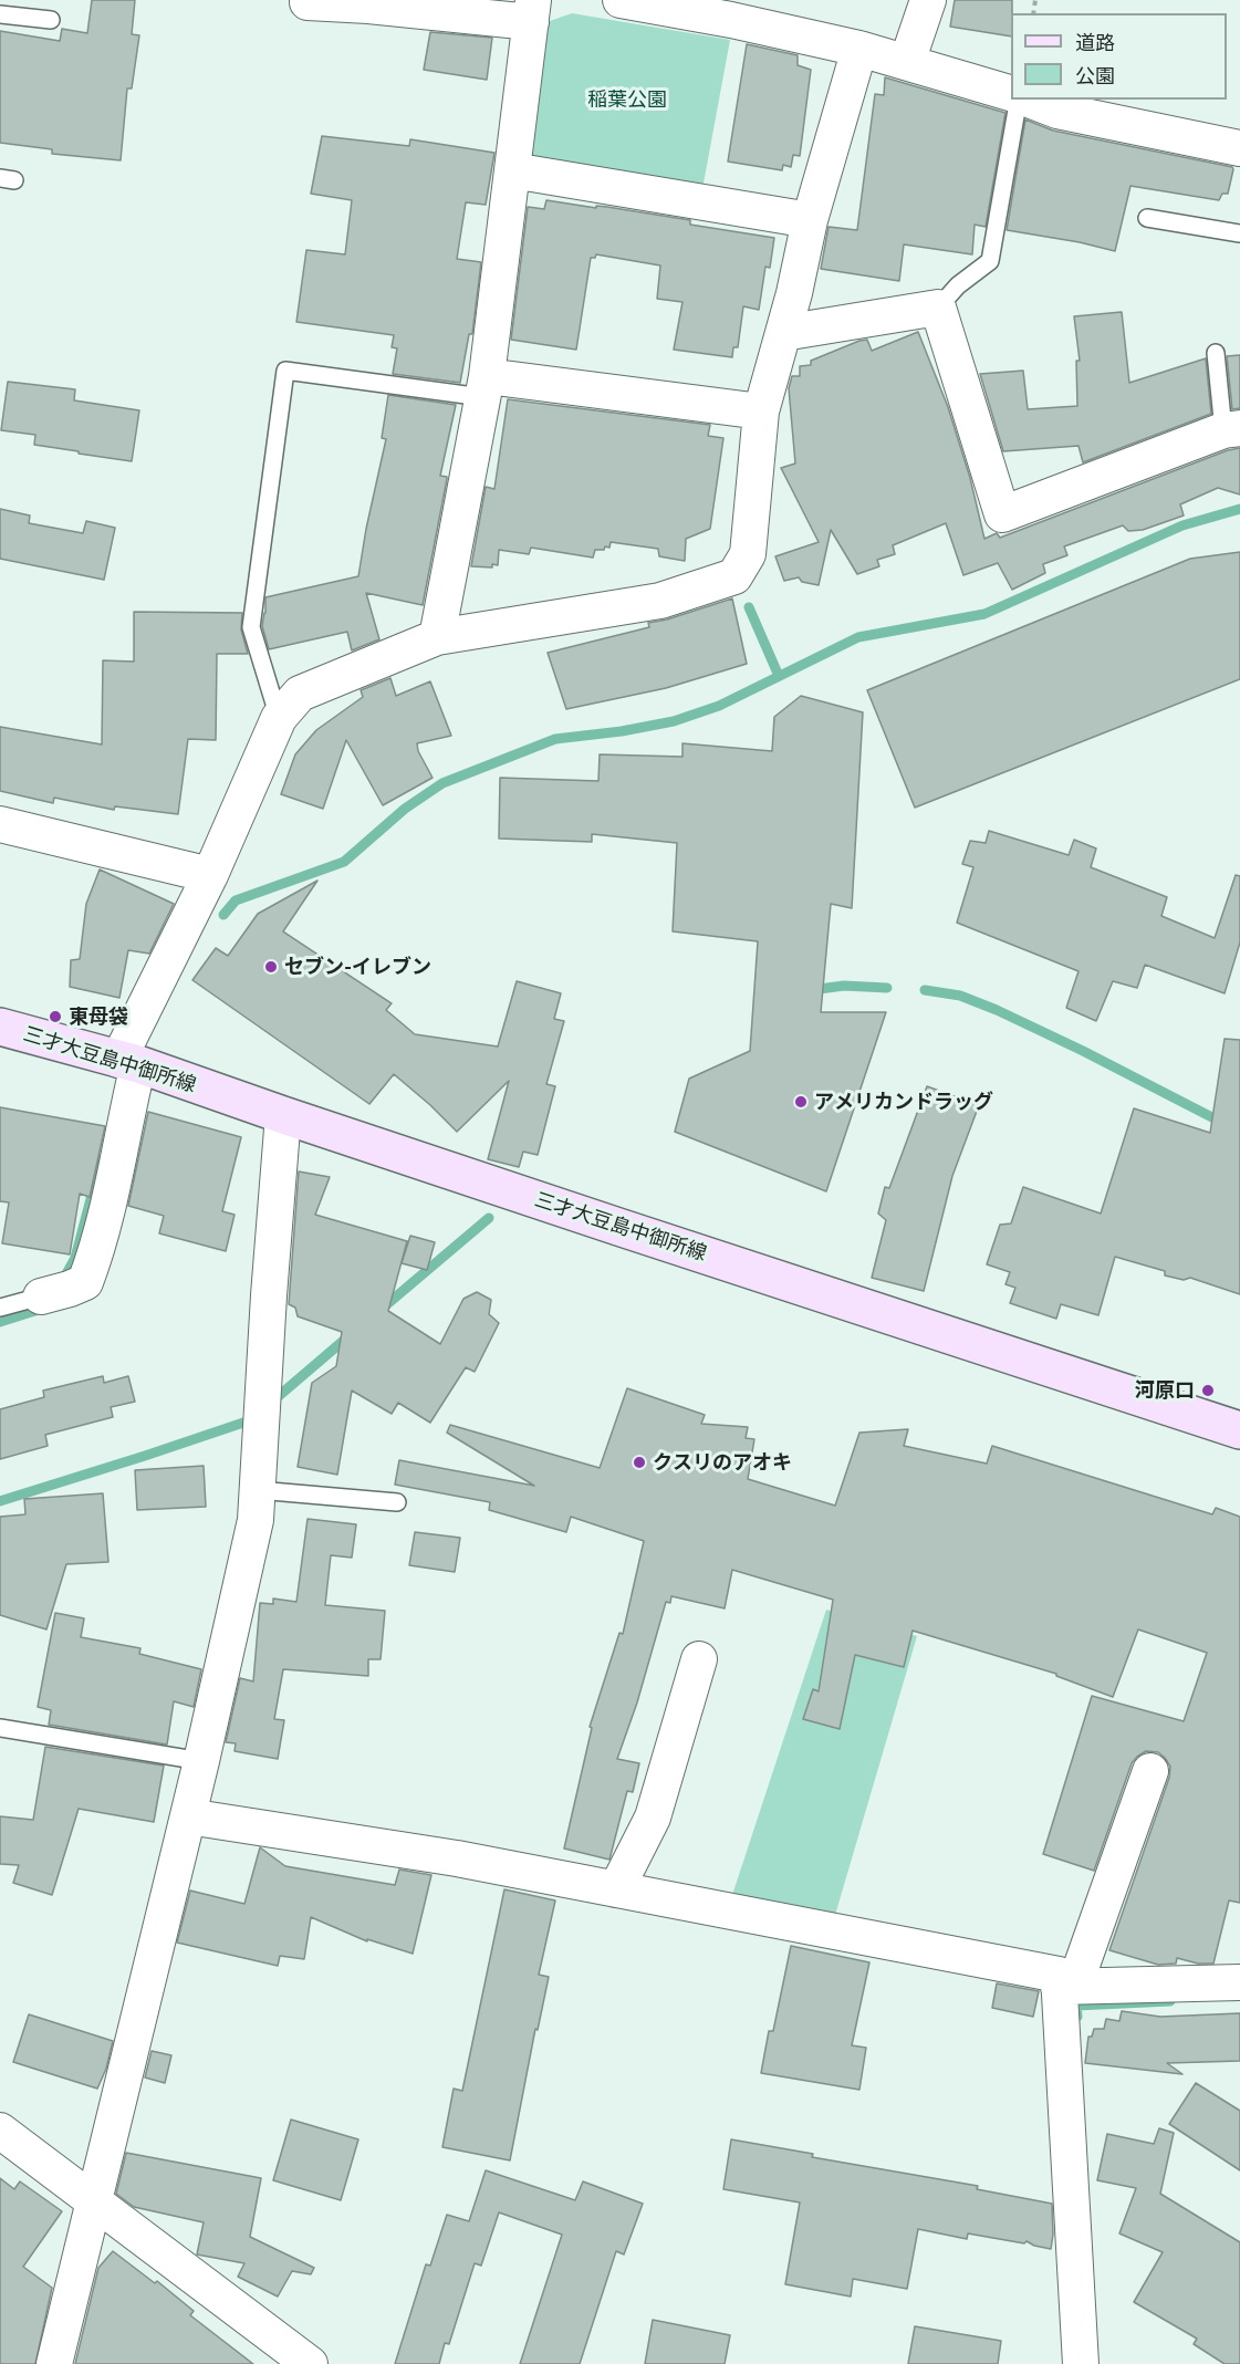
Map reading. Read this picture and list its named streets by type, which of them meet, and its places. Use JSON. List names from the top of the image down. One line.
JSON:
{"streets":{"main road":["三才大豆島中御所線"]},"parks":["稲葉公園"],"places":["セブン-イレブン","東母袋","アメリカンドラッグ","河原口","クスリのアオキ"],"legend":["道路","公園"]}
